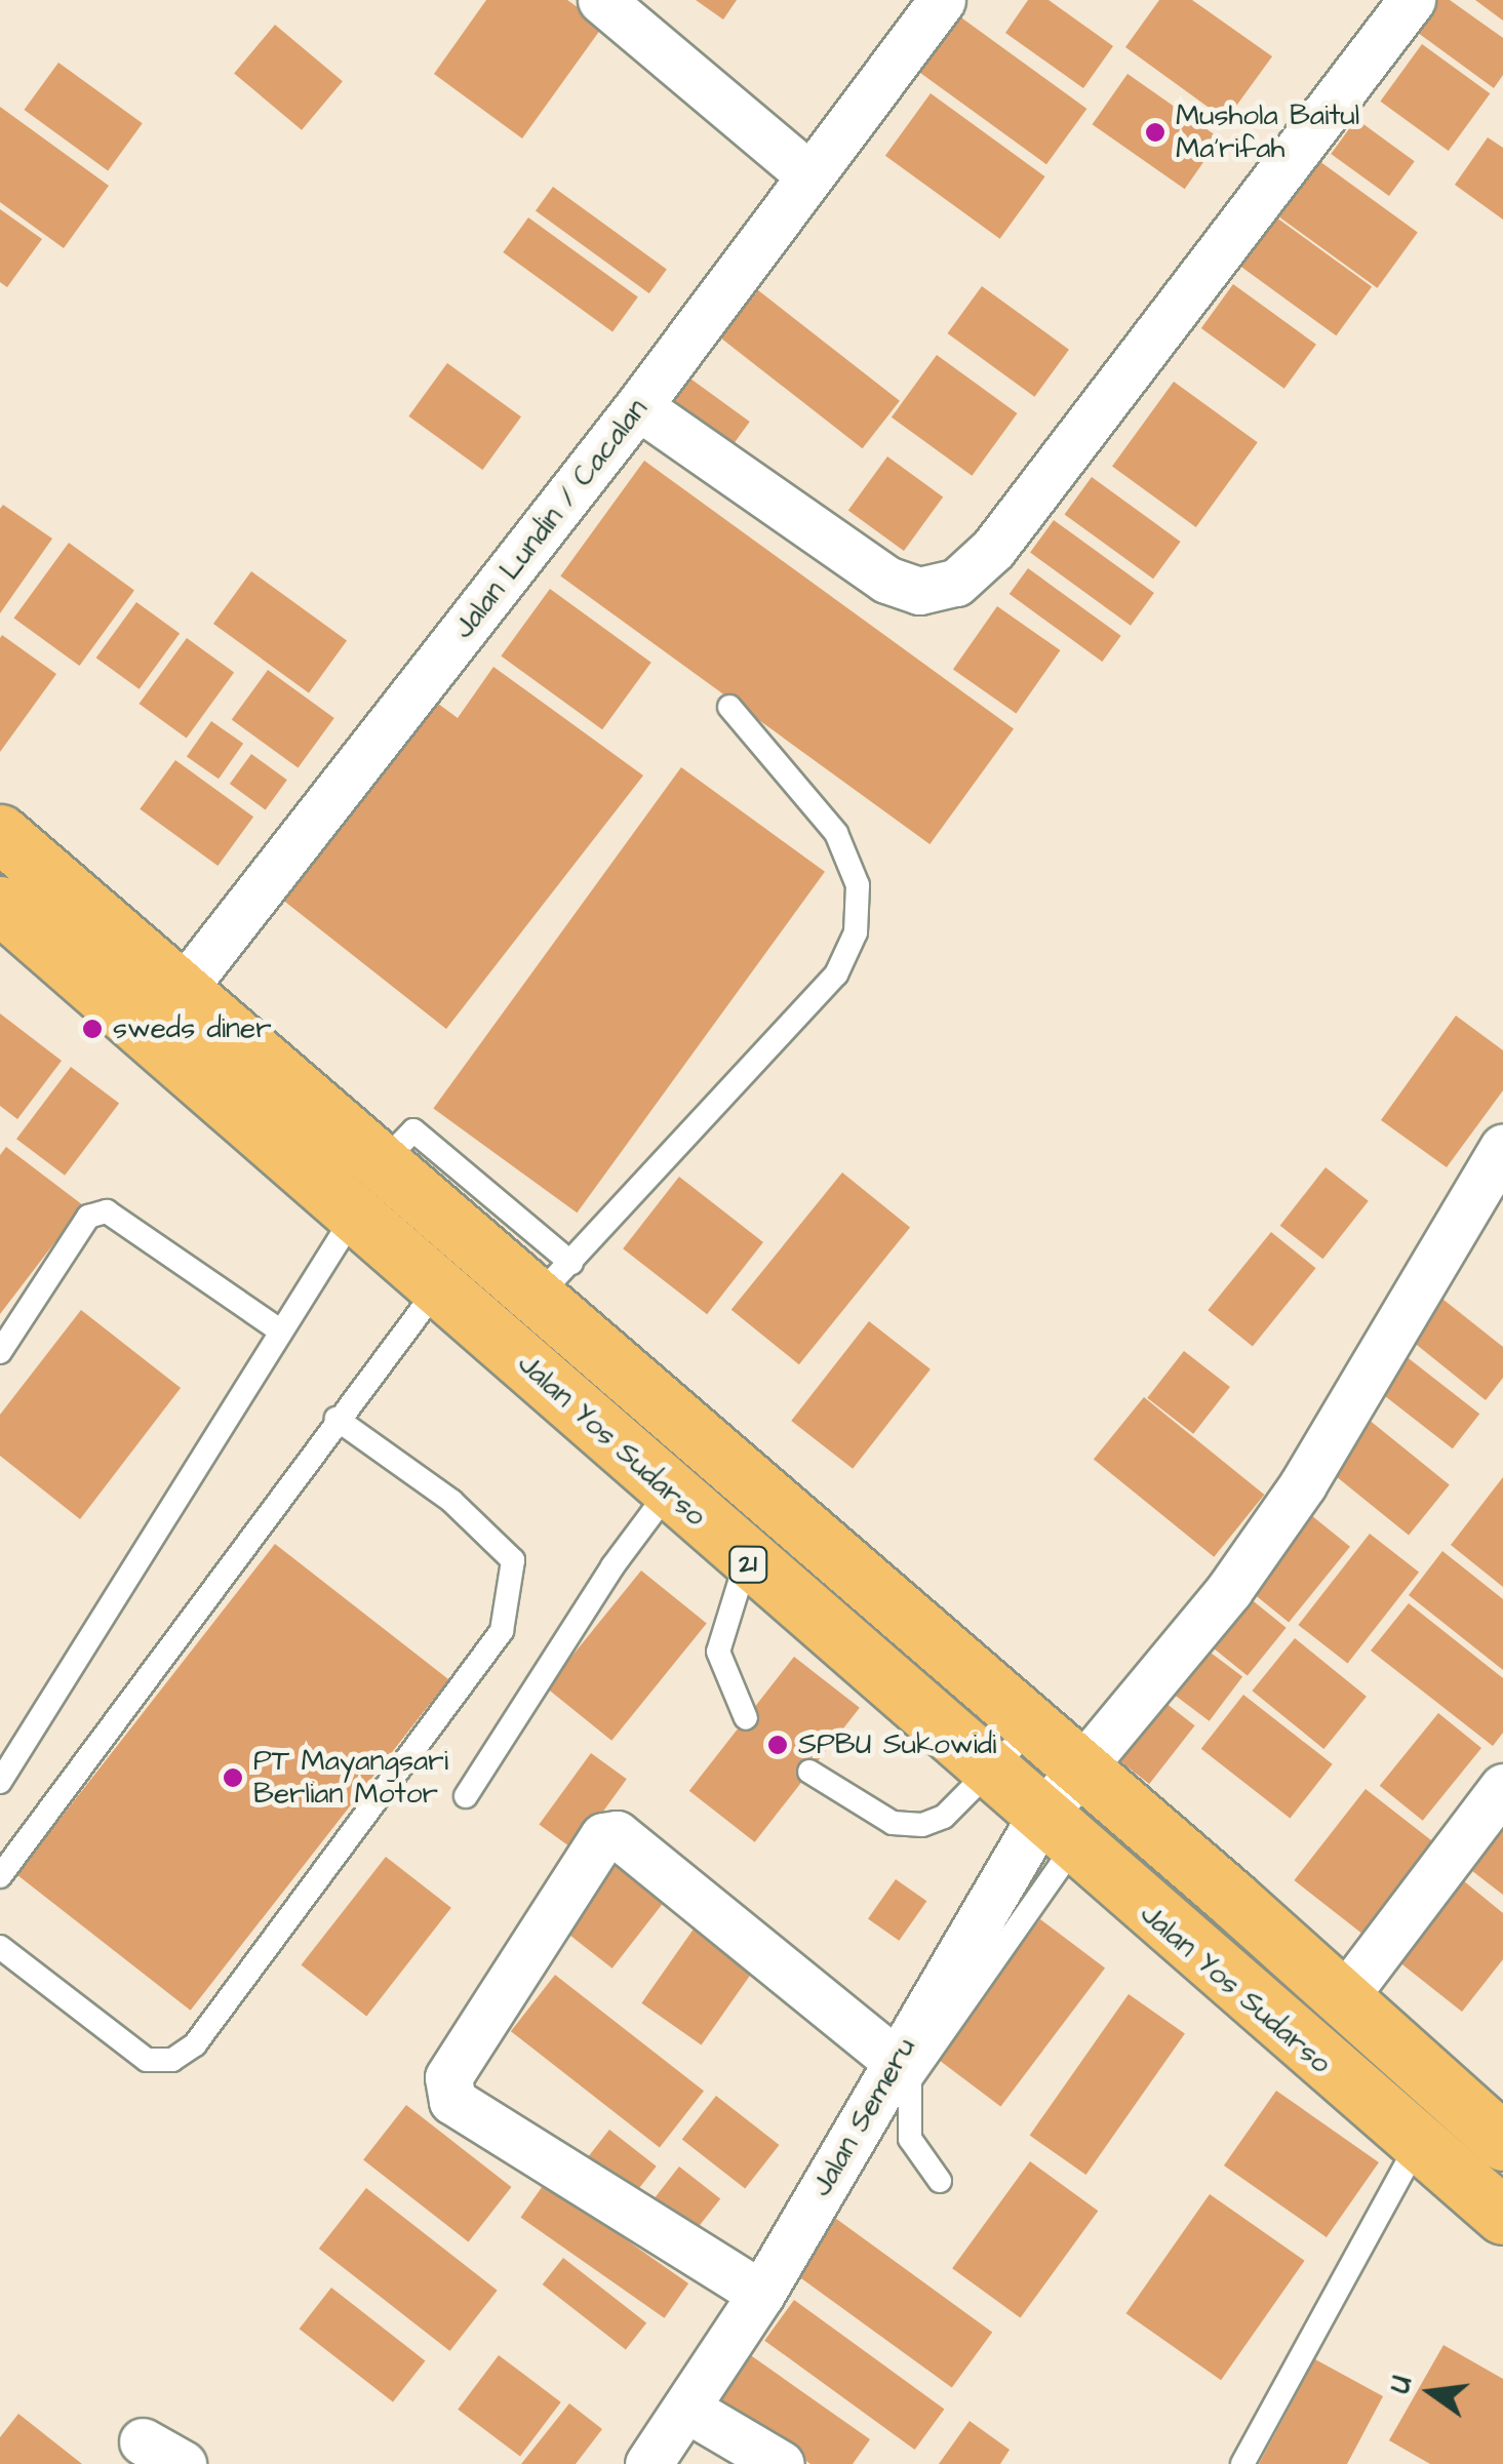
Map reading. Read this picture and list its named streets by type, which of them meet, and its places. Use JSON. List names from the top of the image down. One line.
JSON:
{"streets":{"highway":["Jalan Yos Sudarso","21"],"street":["Jalan Lundin / Cacalan","Jalan Semeru"]},"crossings":[["Jalan Lundin / Cacalan","Jalan Yos Sudarso"],["Jalan Yos Sudarso","Jalan Semeru"]],"places":["Mushola Baitul Ma'rifah","sweds diner","SPBU Sukowidi","PT Mayangsari Berlian Motor"],"north":"left"}
